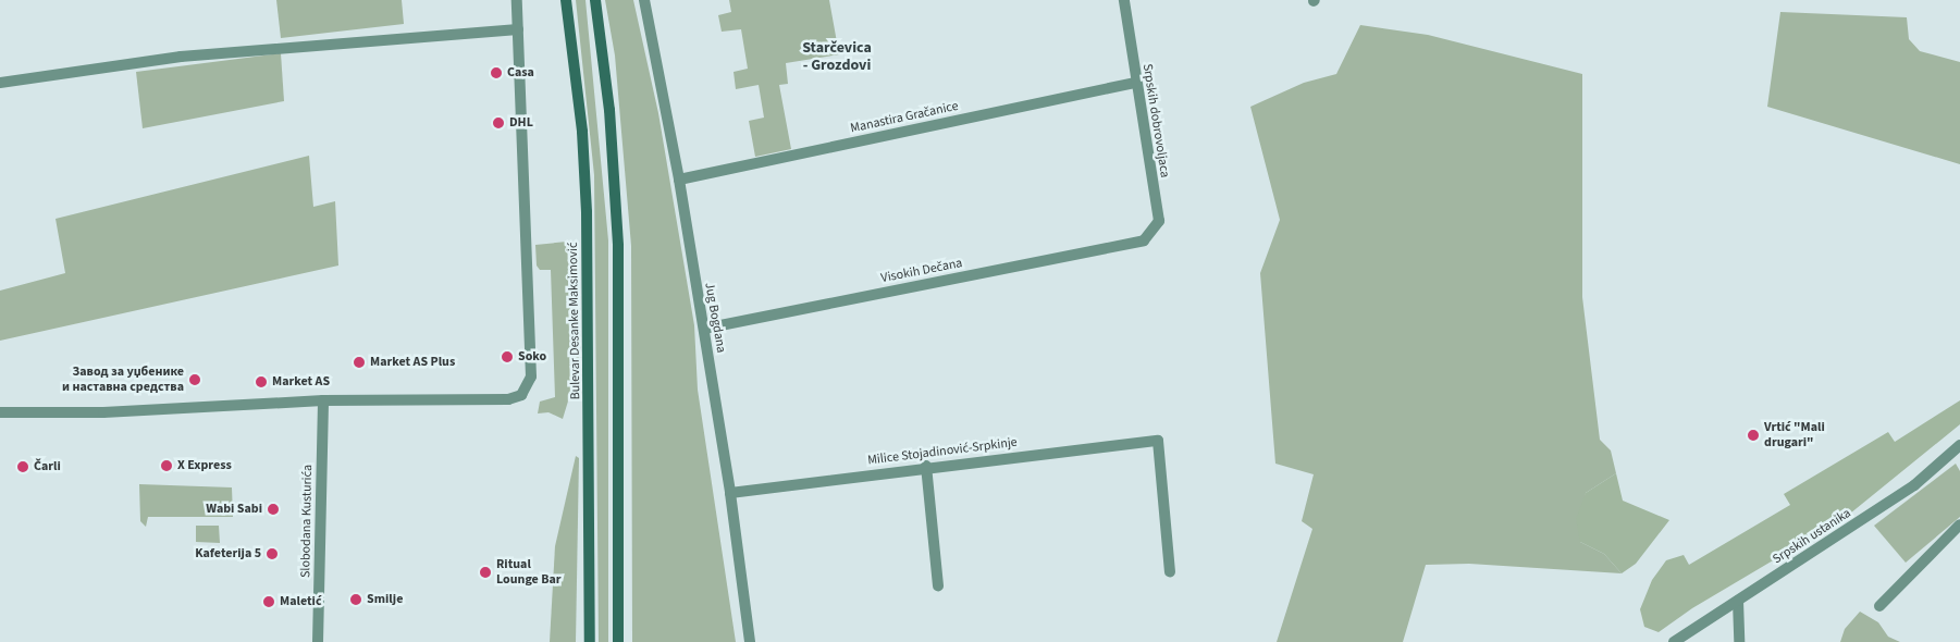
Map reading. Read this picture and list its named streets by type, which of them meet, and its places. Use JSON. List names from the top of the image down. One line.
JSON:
{"streets":{"main road":["Bulevar Desanke Maksimović"],"street":["Manastira Gračanice","Srpskih dobrovoljaca","Visokih Dečana","Jug Bogdana","Milice Stojadinović-Srpkinje","Slobodana Kusturića","Srpskih ustanika"]},"crossings":[["Manastira Gračanice","Srpskih dobrovoljaca"],["Manastira Gračanice","Jug Bogdana"],["Srpskih dobrovoljaca","Visokih Dečana"],["Visokih Dečana","Jug Bogdana"],["Jug Bogdana","Milice Stojadinović-Srpkinje"]],"districts":["Starčevica - Grozdovi"],"places":["Casa","DHL","Soko","Market AS Plus","Завод за уџбенике и наставна средства","Market AS","Vrtić \"Mali drugari\"","X Express","Čarli","Wabi Sabi","Kafeterija 5","Ritual Lounge Bar","Smilje","Maletić"]}
